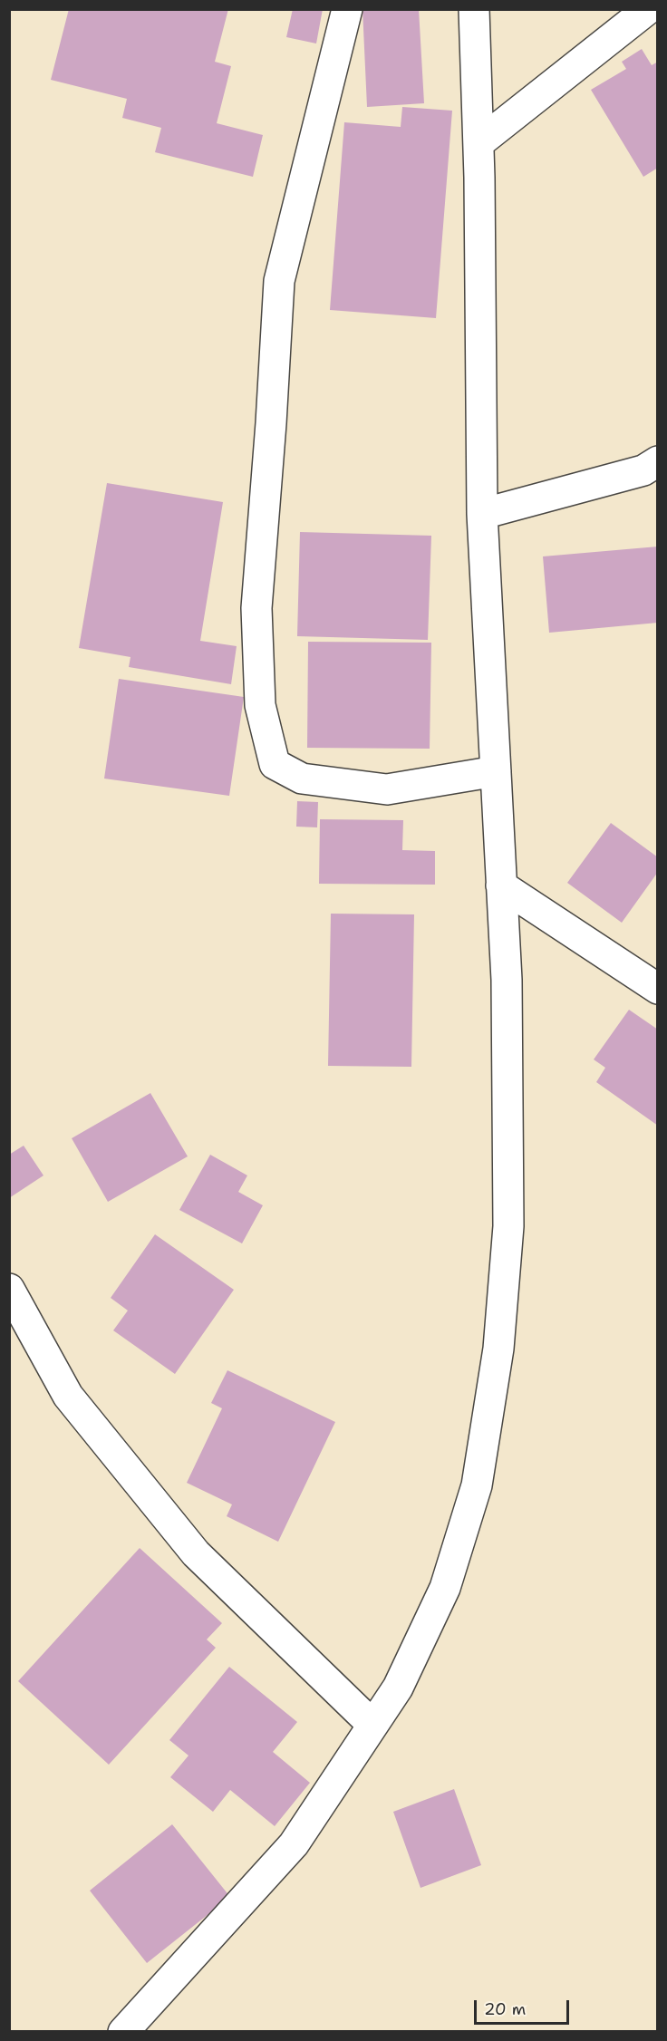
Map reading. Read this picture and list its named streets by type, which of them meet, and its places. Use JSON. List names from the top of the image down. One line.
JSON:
{"scale_bar":"20 m"}
